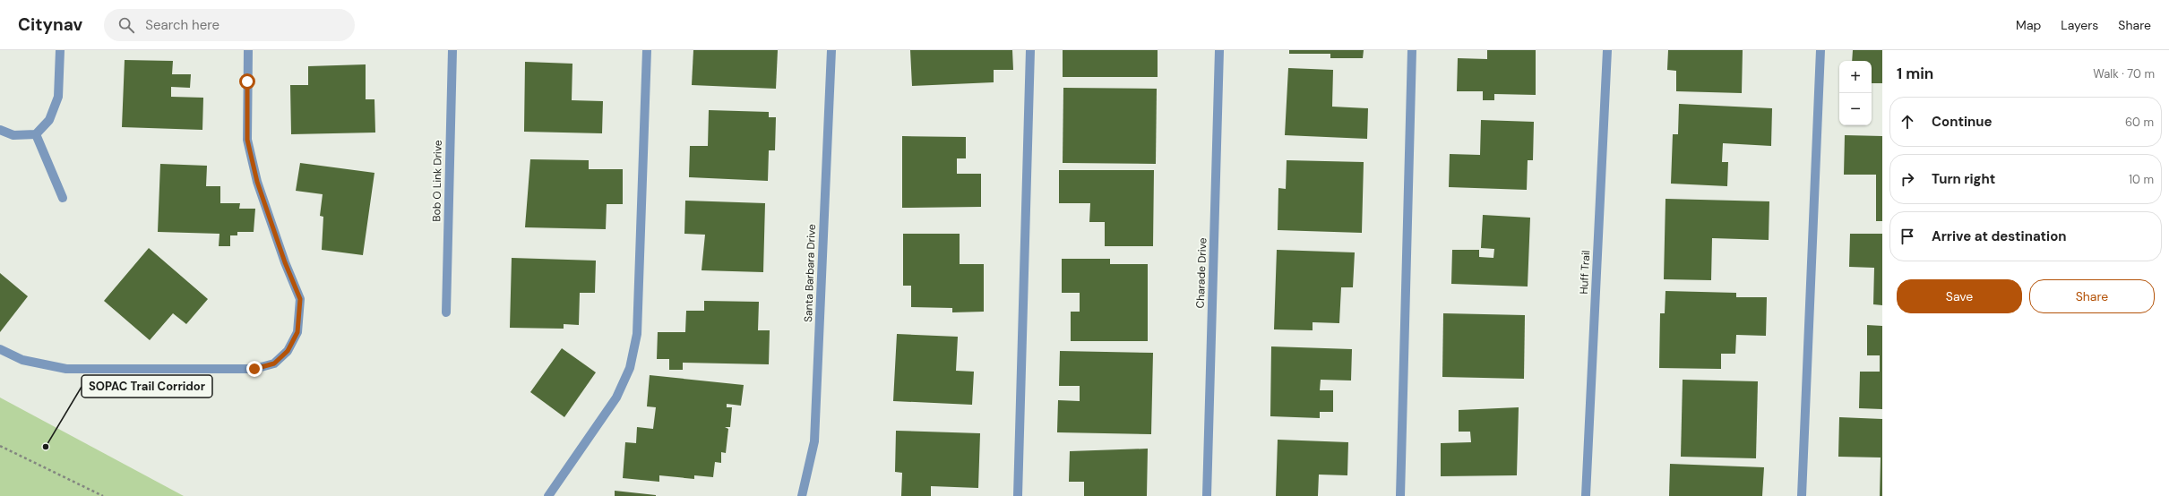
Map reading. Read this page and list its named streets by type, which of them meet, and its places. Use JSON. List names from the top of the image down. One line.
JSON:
{"streets":{"street":["Bob O Link Drive","Huff Trail","Santa Barbara Drive","Charade Drive"]},"places":["SOPAC Trail Corridor"],"page":{"header":"Citynav","search":"Search here","nav":["Map","Layers","Share"],"heading":["1 min","Walk · 70 m"],"map_buttons":["+","−"],"list":[["Continue","60 m"],["Turn right","10 m"],"Arrive at destination"],"buttons":["Save","Share"]}}
